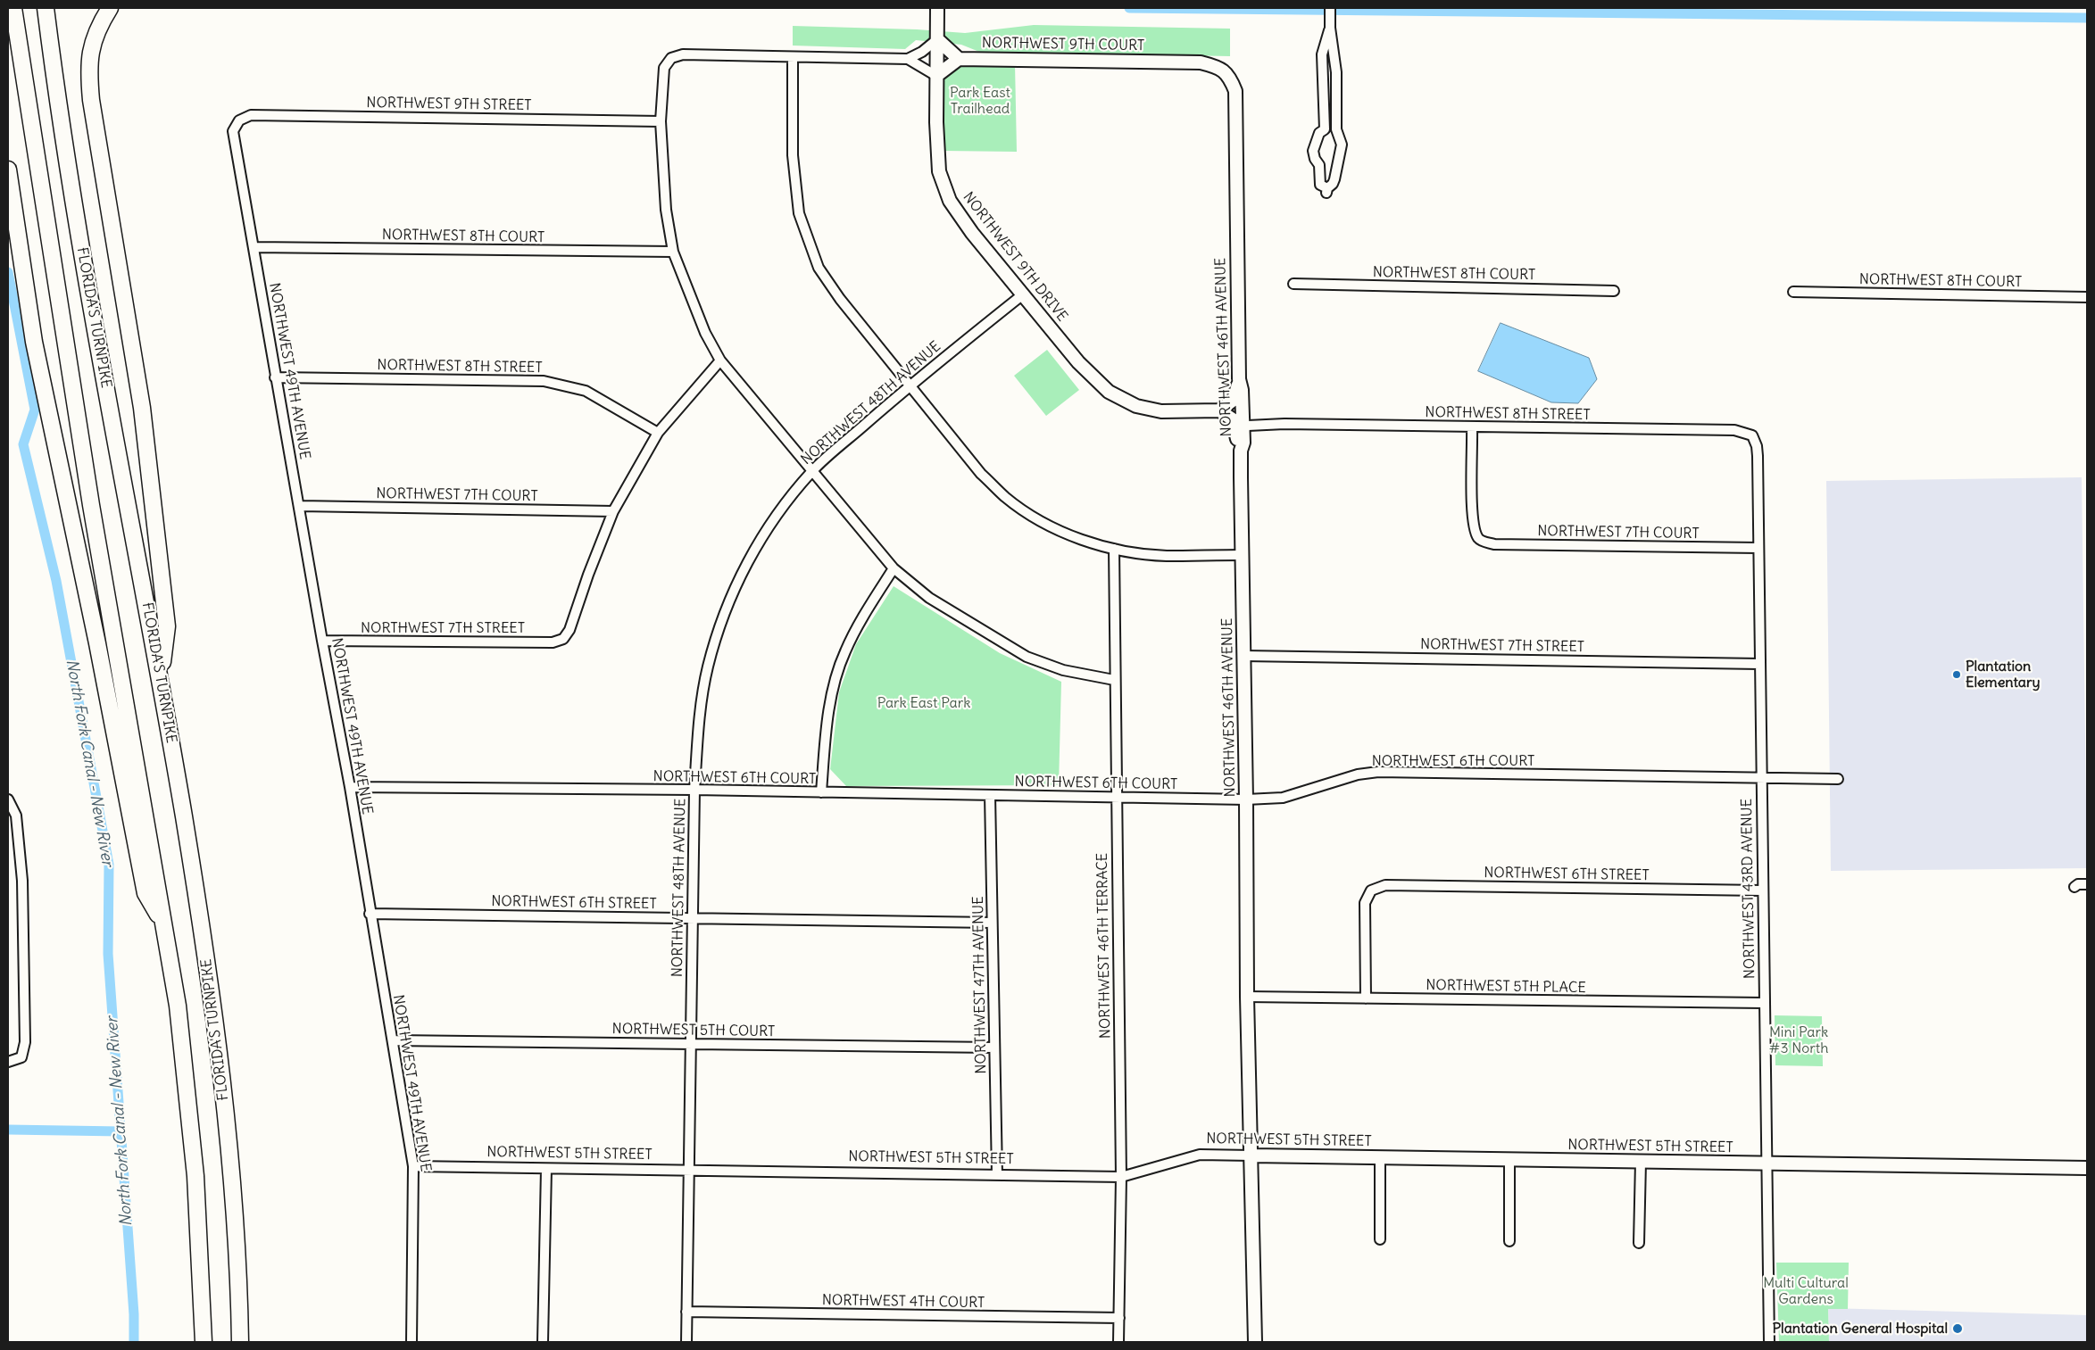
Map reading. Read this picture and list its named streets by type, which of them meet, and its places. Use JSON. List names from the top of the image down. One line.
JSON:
{"streets":{"highway":["FLORIDA'S TURNPIKE"],"street":["NORTHWEST 9TH COURT","NORTHWEST 9TH STREET","NORTHWEST 8TH COURT","NORTHWEST 9TH DRIVE","NORTHWEST 46TH AVENUE","NORTHWEST 8TH STREET","NORTHWEST 49TH AVENUE","NORTHWEST 48TH AVENUE","NORTHWEST 7TH COURT","NORTHWEST 7TH STREET","NORTHWEST 6TH COURT","NORTHWEST 6TH STREET","NORTHWEST 43RD AVENUE","NORTHWEST 46TH TERRACE","NORTHWEST 47TH AVENUE","NORTHWEST 5TH PLACE","NORTHWEST 5TH COURT","NORTHWEST 5TH STREET","NORTHWEST 4TH COURT"]},"crossings":[["NORTHWEST 9TH COURT","NORTHWEST 46TH AVENUE"],["NORTHWEST 9TH STREET","NORTHWEST 49TH AVENUE"],["NORTHWEST 8TH COURT","NORTHWEST 49TH AVENUE"],["NORTHWEST 9TH DRIVE","NORTHWEST 48TH AVENUE"],["NORTHWEST 46TH AVENUE","NORTHWEST 8TH STREET"],["NORTHWEST 46TH AVENUE","NORTHWEST 7TH STREET"],["NORTHWEST 46TH AVENUE","NORTHWEST 6TH COURT"],["NORTHWEST 46TH AVENUE","NORTHWEST 5TH PLACE"],["NORTHWEST 46TH AVENUE","NORTHWEST 5TH STREET"],["NORTHWEST 8TH STREET","NORTHWEST 49TH AVENUE"],["NORTHWEST 8TH STREET","NORTHWEST 7TH COURT"],["NORTHWEST 8TH STREET","NORTHWEST 43RD AVENUE"],["NORTHWEST 49TH AVENUE","NORTHWEST 7TH COURT"],["NORTHWEST 49TH AVENUE","NORTHWEST 7TH STREET"],["NORTHWEST 49TH AVENUE","NORTHWEST 6TH COURT"],["NORTHWEST 49TH AVENUE","NORTHWEST 6TH STREET"],["NORTHWEST 49TH AVENUE","NORTHWEST 5TH COURT"],["NORTHWEST 49TH AVENUE","NORTHWEST 5TH STREET"],["NORTHWEST 48TH AVENUE","NORTHWEST 6TH COURT"],["NORTHWEST 48TH AVENUE","NORTHWEST 6TH STREET"],["NORTHWEST 48TH AVENUE","NORTHWEST 5TH COURT"],["NORTHWEST 48TH AVENUE","NORTHWEST 5TH STREET"],["NORTHWEST 48TH AVENUE","NORTHWEST 4TH COURT"],["NORTHWEST 7TH COURT","NORTHWEST 7TH STREET"],["NORTHWEST 7TH COURT","NORTHWEST 43RD AVENUE"],["NORTHWEST 7TH STREET","NORTHWEST 43RD AVENUE"],["NORTHWEST 6TH COURT","NORTHWEST 43RD AVENUE"],["NORTHWEST 6TH COURT","NORTHWEST 46TH TERRACE"],["NORTHWEST 6TH COURT","NORTHWEST 47TH AVENUE"],["NORTHWEST 6TH STREET","NORTHWEST 43RD AVENUE"],["NORTHWEST 6TH STREET","NORTHWEST 47TH AVENUE"],["NORTHWEST 6TH STREET","NORTHWEST 5TH PLACE"],["NORTHWEST 43RD AVENUE","NORTHWEST 5TH PLACE"],["NORTHWEST 43RD AVENUE","NORTHWEST 5TH STREET"],["NORTHWEST 46TH TERRACE","NORTHWEST 5TH STREET"],["NORTHWEST 46TH TERRACE","NORTHWEST 4TH COURT"],["NORTHWEST 47TH AVENUE","NORTHWEST 5TH COURT"],["NORTHWEST 47TH AVENUE","NORTHWEST 5TH STREET"]],"water":["North Fork Canal - New River"],"parks":["Park East Trailhead","Park East Park","Mini Park #3 North","Multi Cultural Gardens"],"places":["Plantation Elementary","Plantation General Hospital"]}
